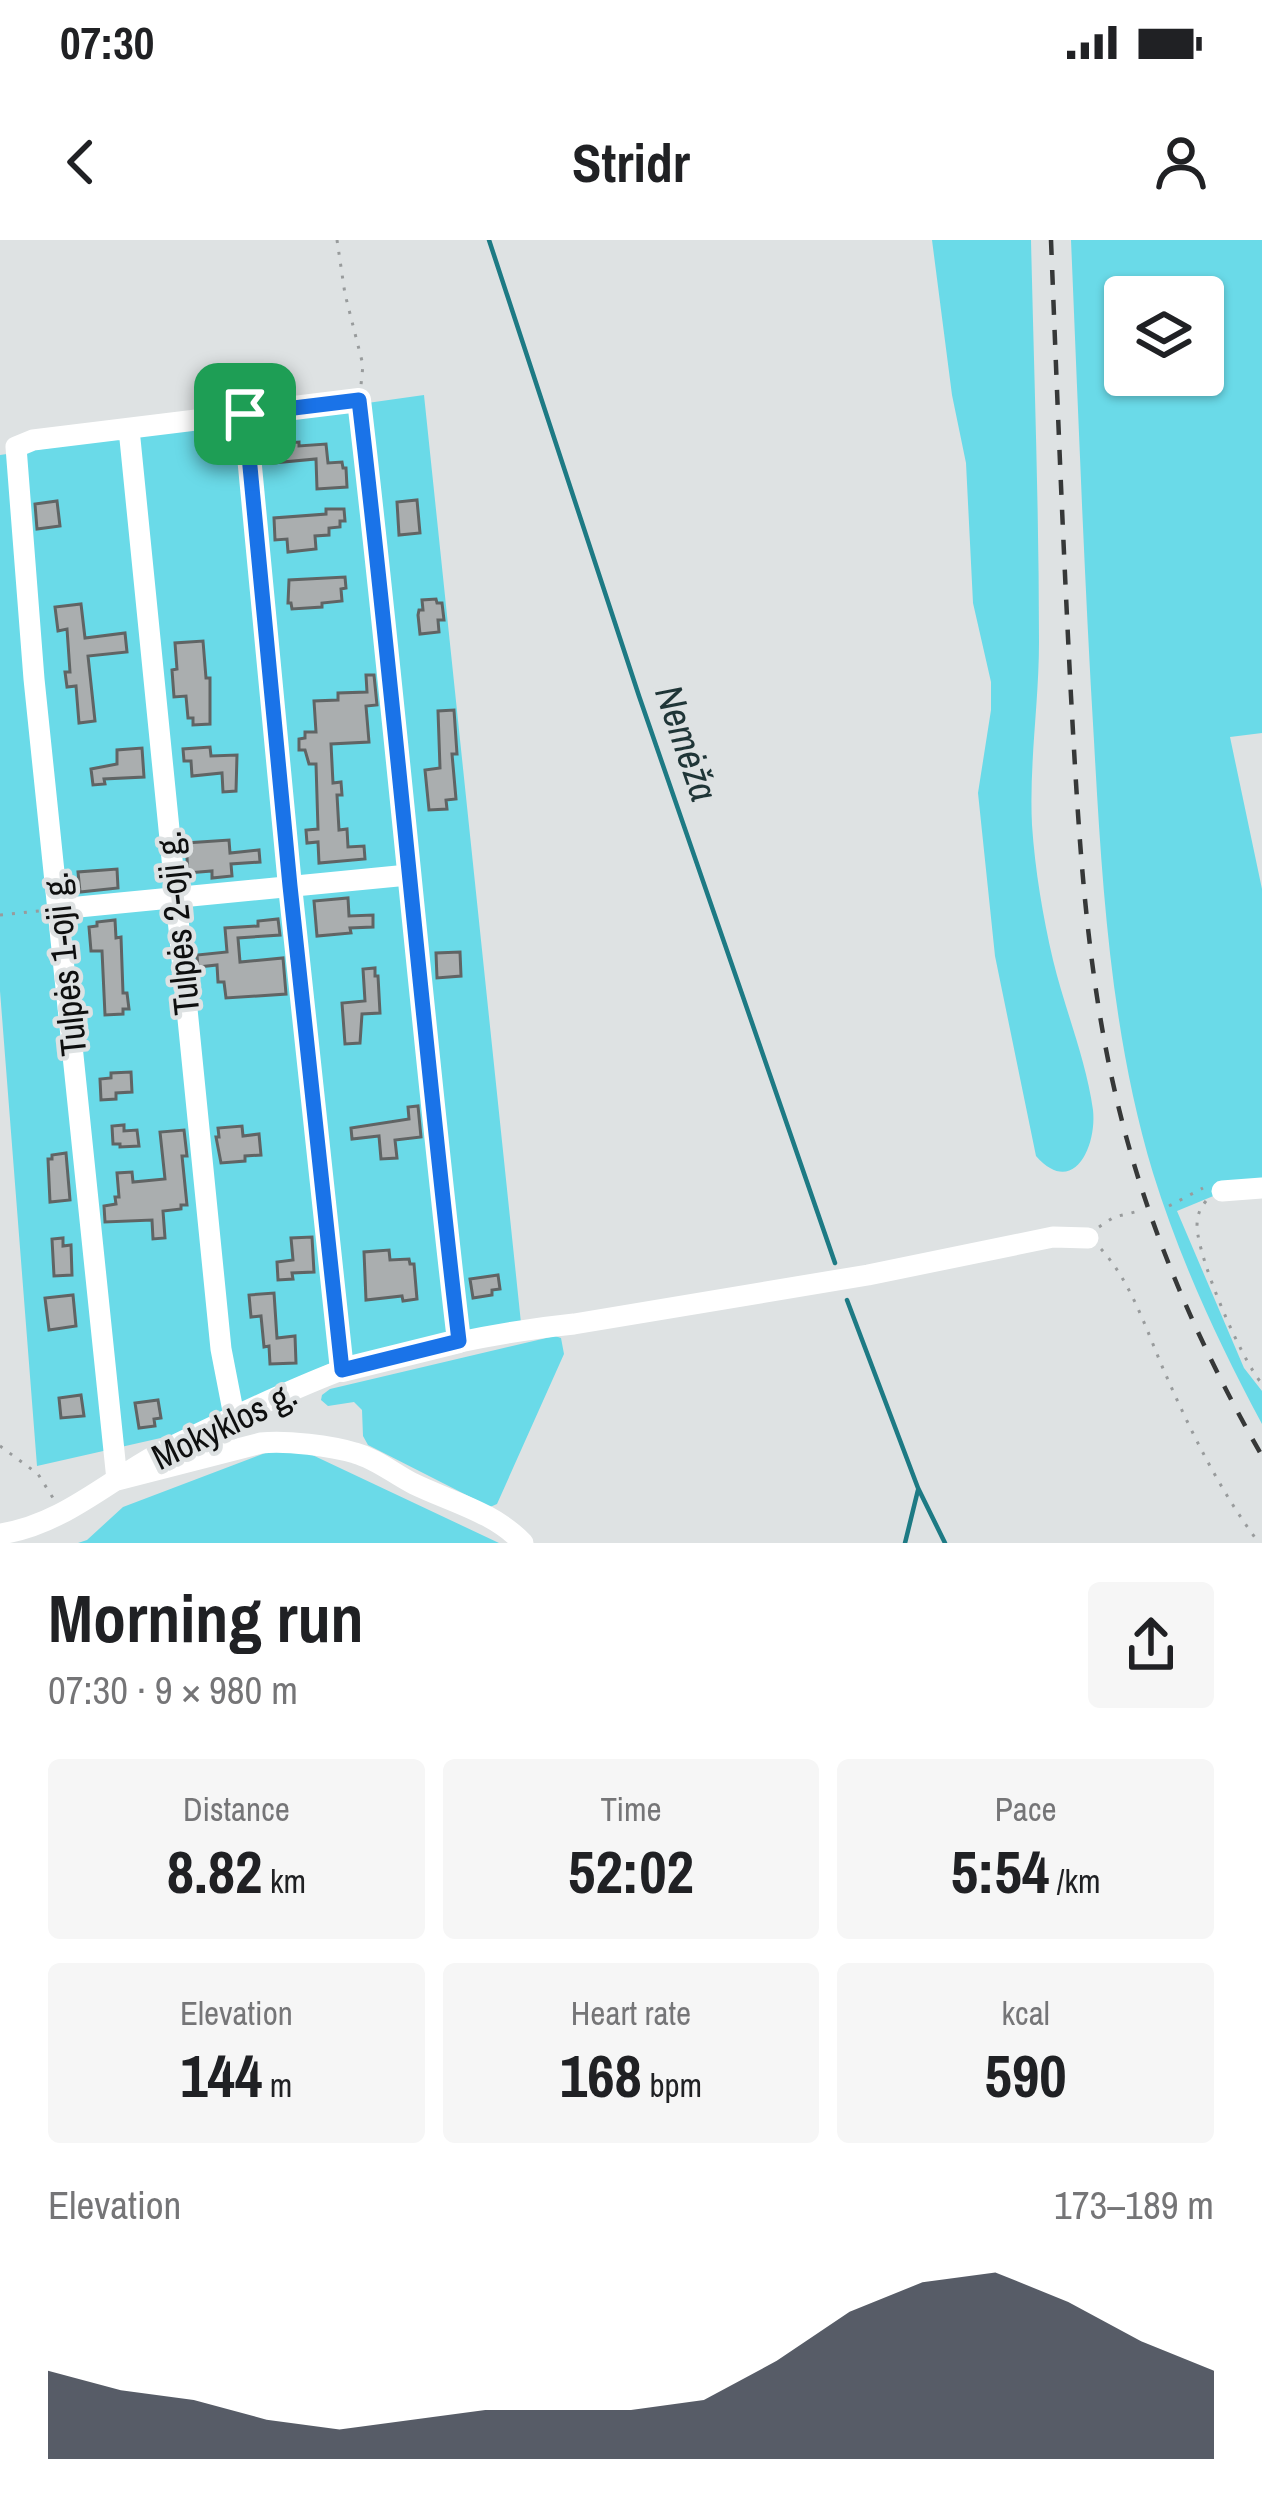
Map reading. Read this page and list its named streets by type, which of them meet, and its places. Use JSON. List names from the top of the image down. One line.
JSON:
{"streets":{"street":["Tulpės 2-oji g.","Tulpės 1-oji g.","Mokyklos g."]},"crossings":[["Tulpės 2-oji g.","Tulpės 1-oji g."],["Tulpės 2-oji g.","Mokyklos g."],["Tulpės 1-oji g.","Mokyklos g."]],"water":["Nemėža"],"page":{"status":"07:30","header":"Stridr","heading":["Morning run","07:30 · 9 × 980 m"],"stats":[["Distance","8.82 km"],["Time","52:02"],["Pace","5:54 /km"],["Elevation","144 m"],["Heart rate","168 bpm"],["kcal","590"]],"chart":["Elevation","173–189 m"]}}
